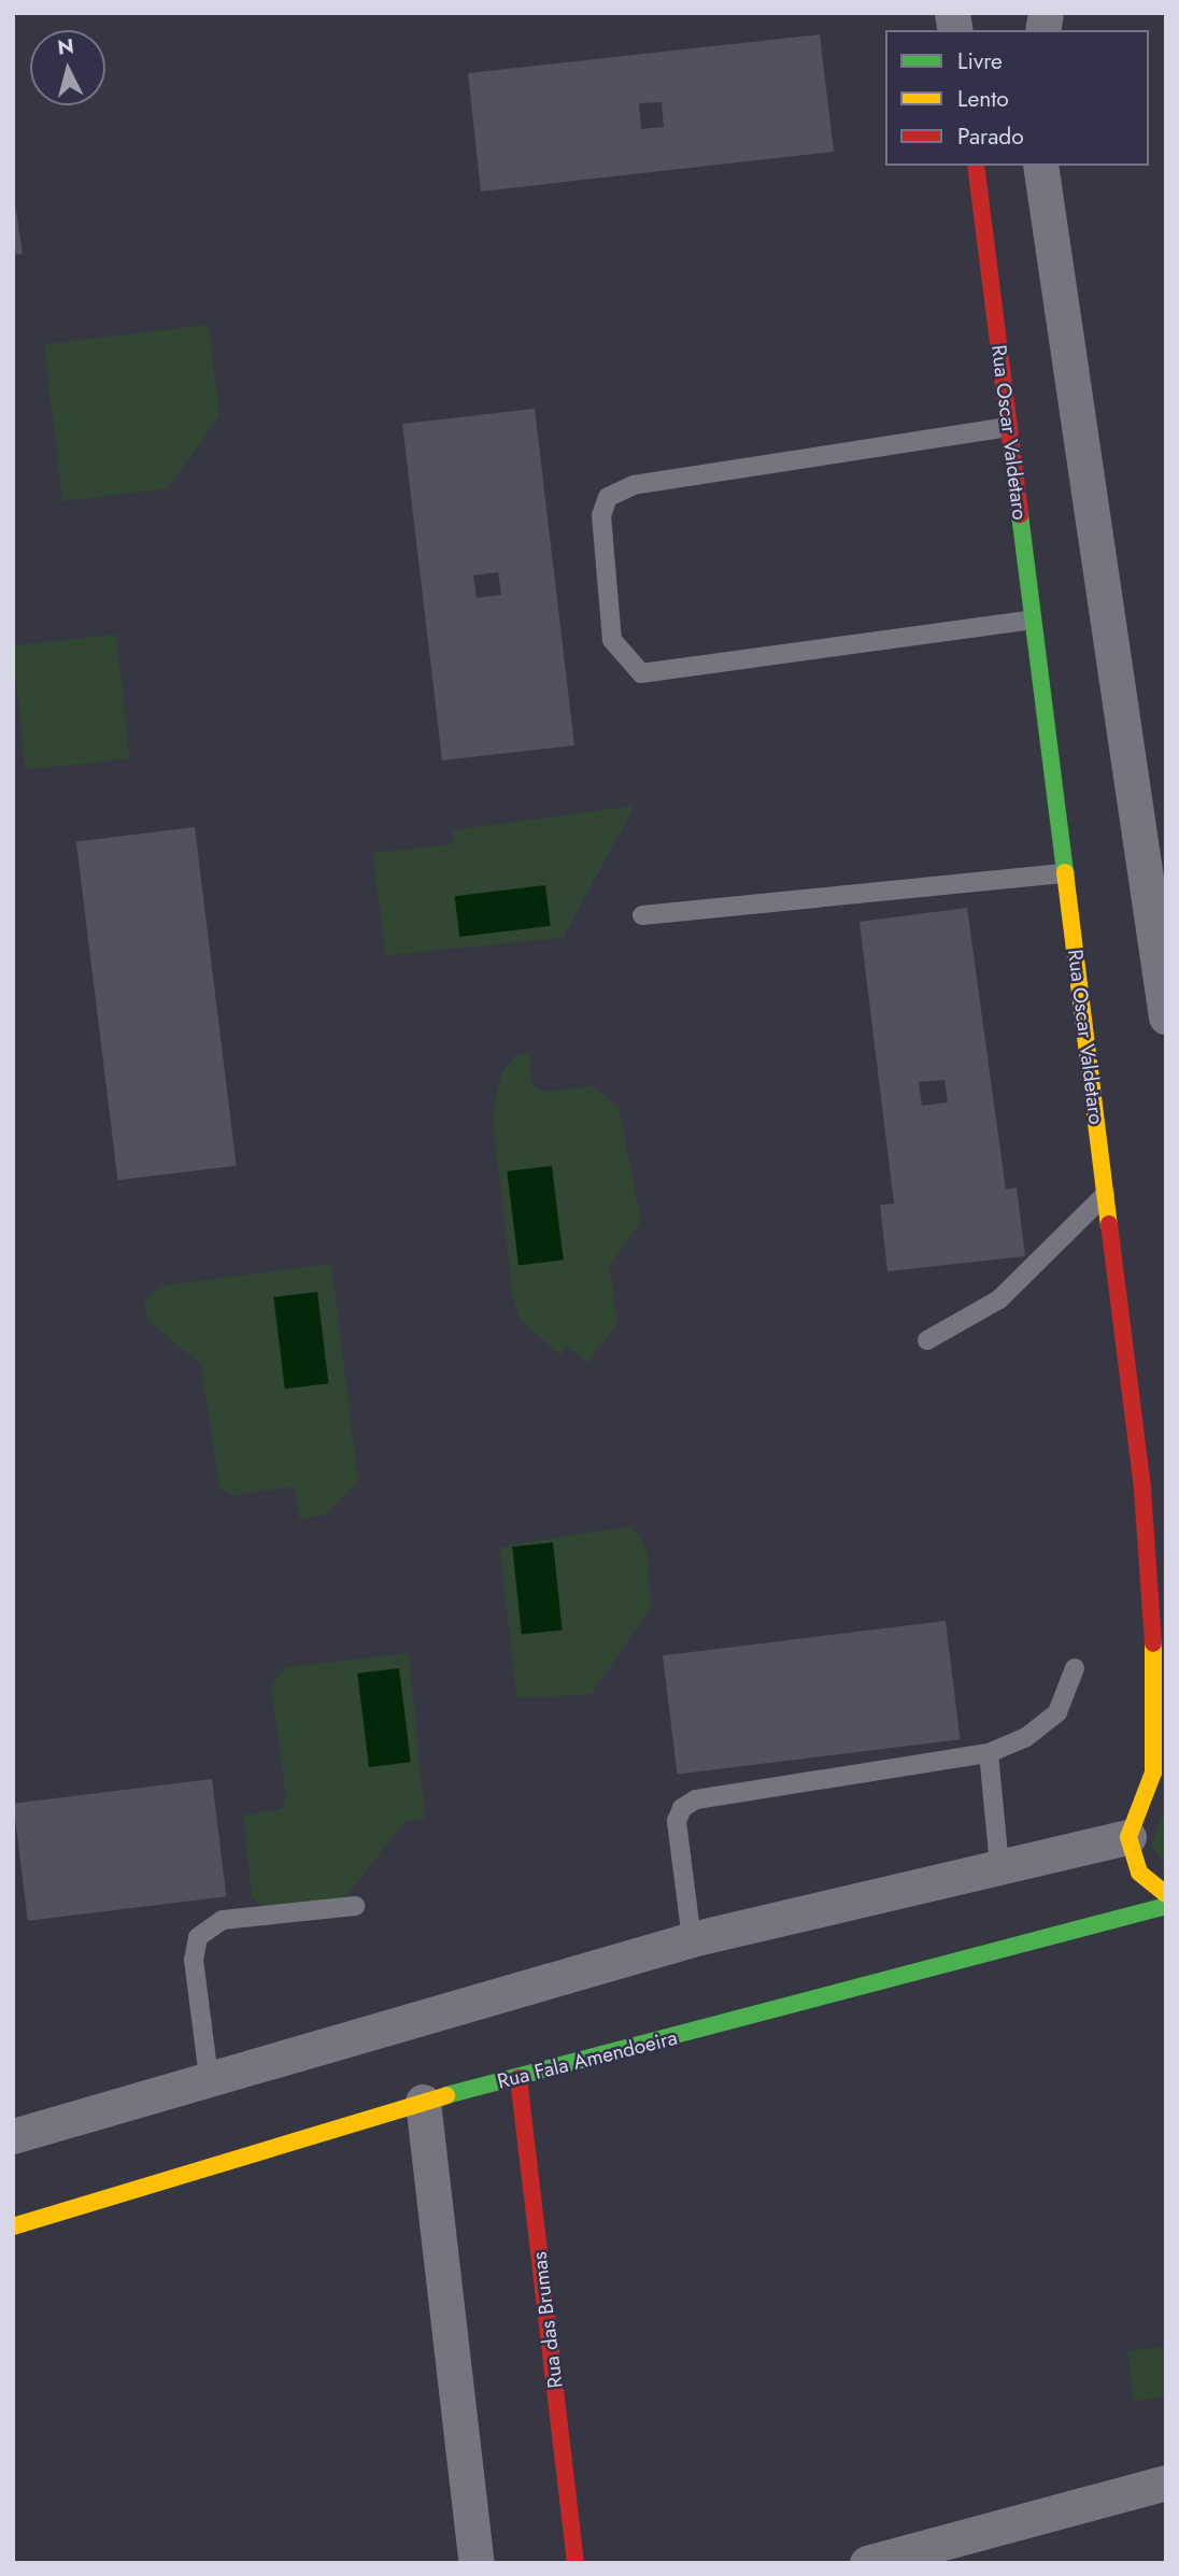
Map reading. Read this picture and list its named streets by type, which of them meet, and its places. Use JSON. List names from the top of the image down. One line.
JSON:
{"streets":{"street":["Rua Oscar Valdetaro","Rua Fala Amendoeira","Rua das Brumas"]},"crossings":[["Rua Fala Amendoeira","Rua das Brumas"]],"legend":["Livre","Lento","Parado"],"north":"top"}
